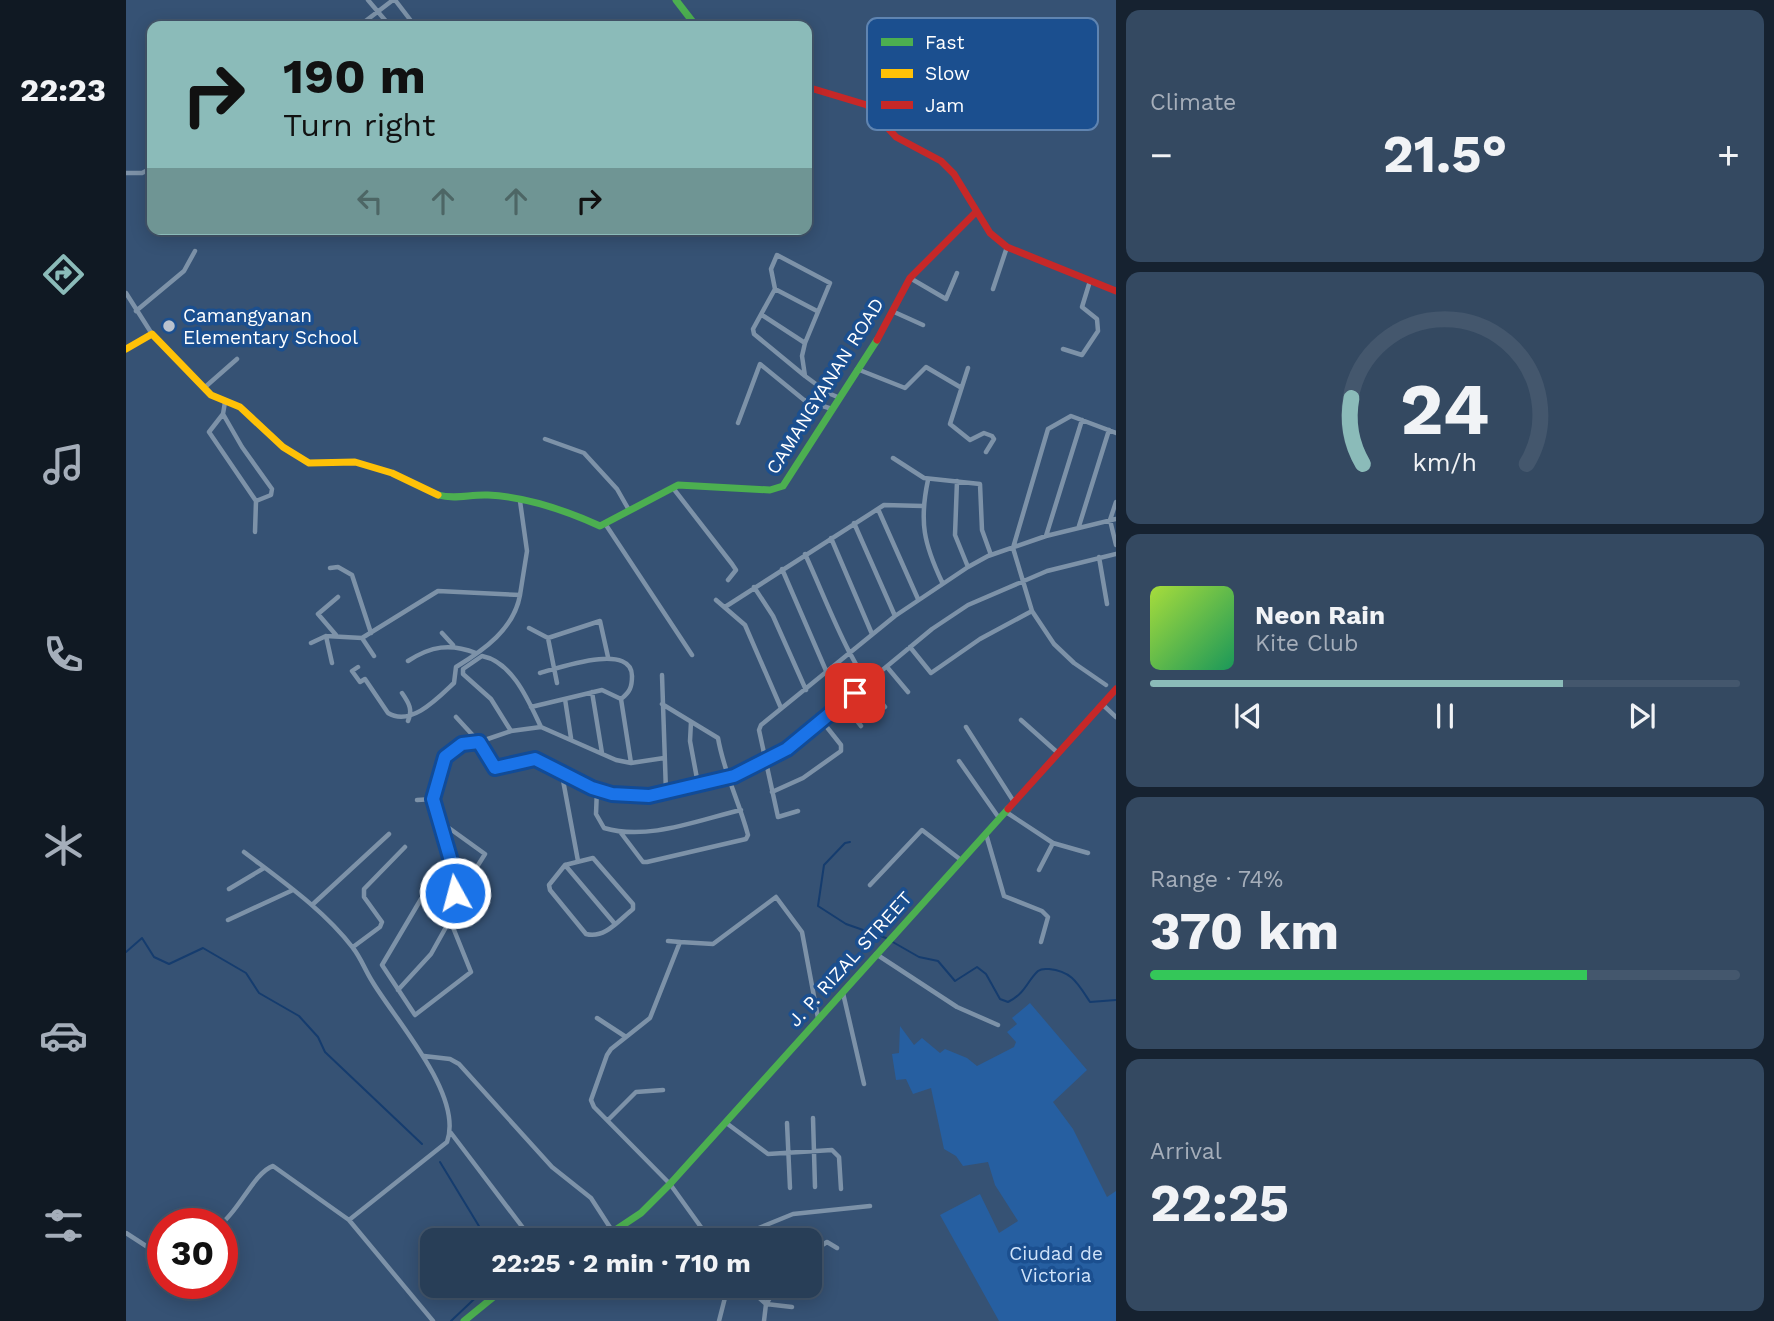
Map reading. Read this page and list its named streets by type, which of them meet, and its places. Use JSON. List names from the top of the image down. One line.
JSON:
{"streets":{"street":["CAMANGYANAN ROAD","J. P. RIZAL STREET"]},"parks":["Ciudad de Victoria"],"places":["Camangyanan Elementary School"],"legend":["Fast","Slow","Jam"],"page":{"tabs":"22:23","tile":["Climate",["Range · 74%","370 km"],["Arrival","22:25"]],"turn":["190 m","Turn right"],"heat":["−","21.5°","+"],"song":["Neon Rain","Kite Club"],"limit":"30","trip":"22:25 · 2 min · 710 m","gauge":["24","km/h"]}}
